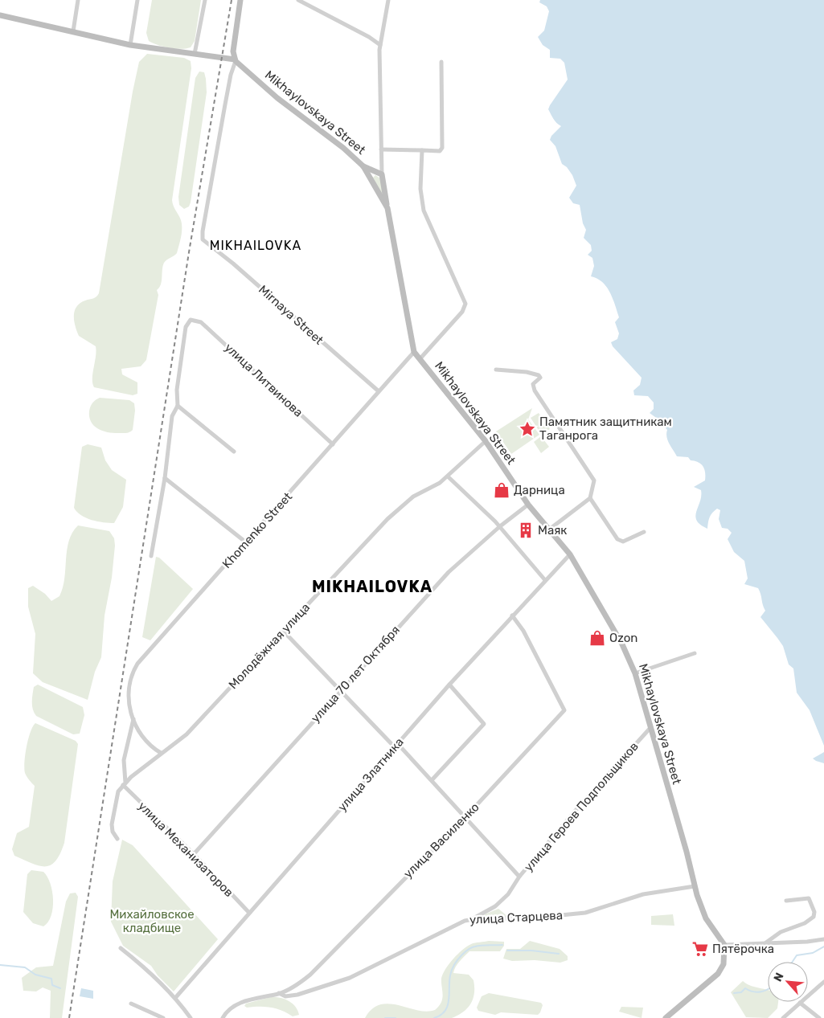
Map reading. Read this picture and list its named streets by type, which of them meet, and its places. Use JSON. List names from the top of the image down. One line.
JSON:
{"streets":{"street":["Mikhaylovskaya Street","Mirnaya Street","улица Литвинова","Khomenko Street","Молодёжная улица","улица 70 лет Октября","улица Златника","улица Героев Подпольщиков","улица Василенко","улица Механизаторов","улица Старцева"]},"crossings":[["Mikhaylovskaya Street","Mirnaya Street"],["Mikhaylovskaya Street","Khomenko Street"],["Mikhaylovskaya Street","Молодёжная улица"],["Mikhaylovskaya Street","улица 70 лет Октября"],["Mikhaylovskaya Street","улица Златника"],["Mikhaylovskaya Street","улица Героев Подпольщиков"],["Mikhaylovskaya Street","улица Старцева"],["Mirnaya Street","Khomenko Street"],["улица Литвинова","Khomenko Street"],["Khomenko Street","Молодёжная улица"],["Молодёжная улица","улица Героев Подпольщиков"],["Молодёжная улица","улица Механизаторов"],["улица 70 лет Октября","улица Героев Подпольщиков"],["улица 70 лет Октября","улица Механизаторов"],["улица Златника","улица Героев Подпольщиков"],["улица Златника","улица Василенко"],["улица Златника","улица Механизаторов"],["улица Героев Подпольщиков","улица Василенко"],["улица Василенко","улица Старцева"]],"districts":["MIKHAILOVKA","MIKHAILOVKA"],"parks":["Михайловское кладбище"],"places":{"place":["Памятник защитникам Таганрога"],"shop":["Дарница","Ozon"],"building":["Маяк"],"supermarket":["Пятёрочка"]},"north":"top left"}
